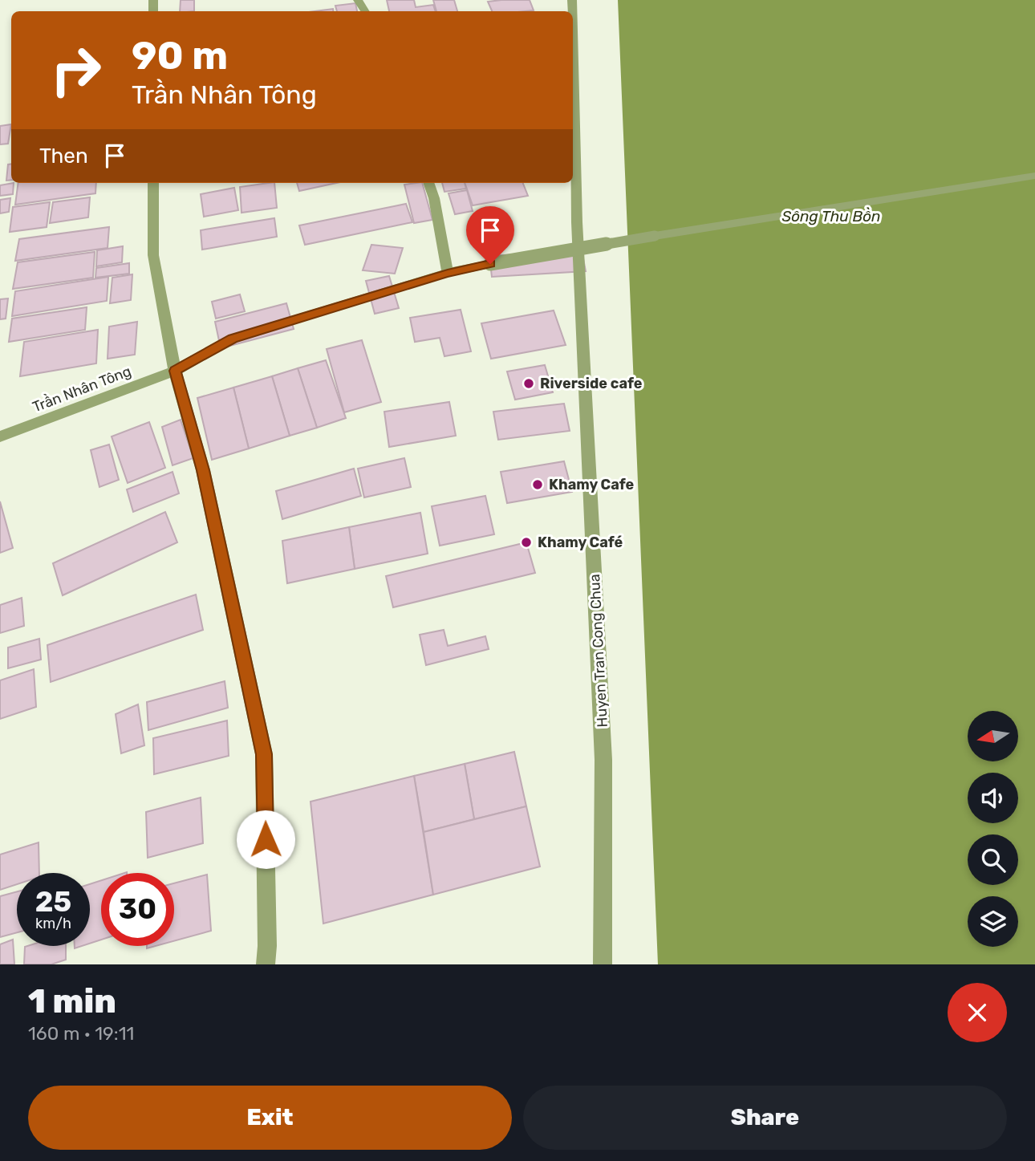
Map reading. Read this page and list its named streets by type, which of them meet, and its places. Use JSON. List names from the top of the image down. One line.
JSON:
{"streets":{"street":["Trần Nhân Tông","Huyen Tran Cong Chua"]},"water":["Sông Thu Bồn"],"places":["Riverside cafe","Khamy Cafe","Khamy Café"],"north":"left","page":{"turn":["90 m","Trần Nhân Tông"],"then":"Then","speed":"25 km/h","limit":"30","heading":["1 min","160 m · 19:11"],"buttons":["Exit","Share"]}}
